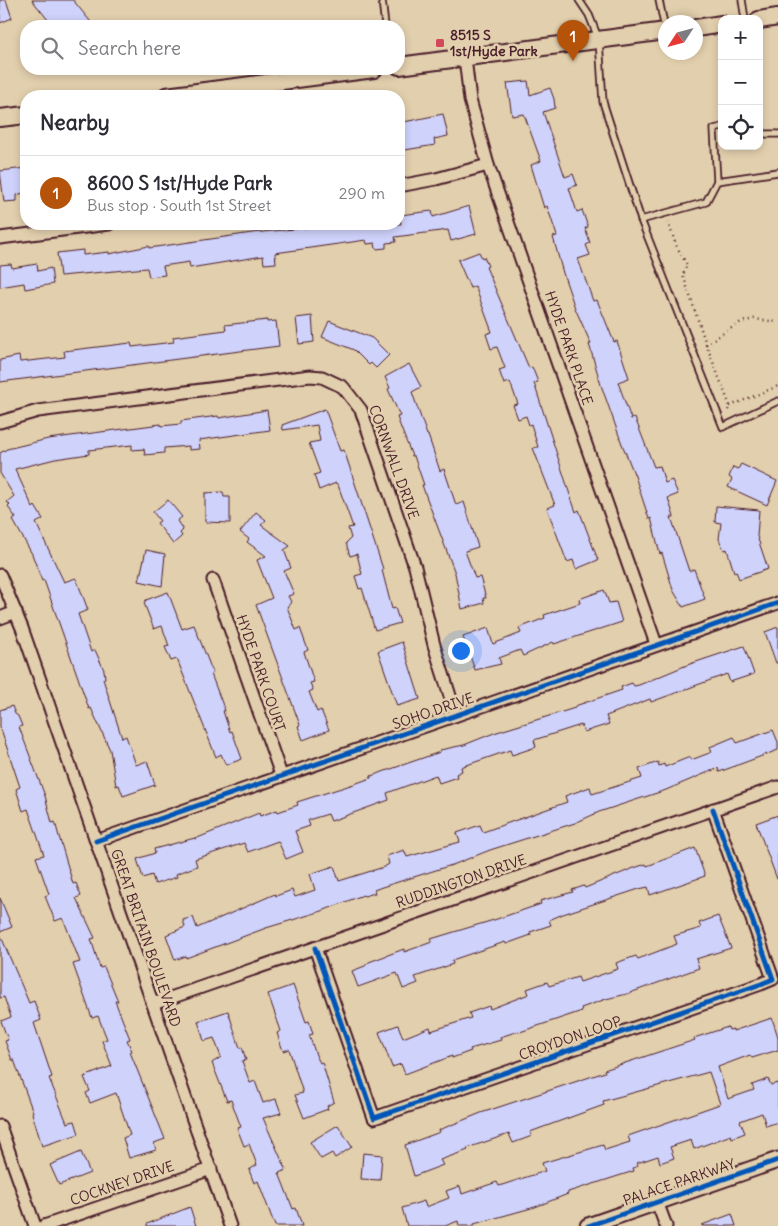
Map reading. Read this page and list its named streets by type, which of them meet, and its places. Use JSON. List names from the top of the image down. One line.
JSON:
{"streets":{"street":["HYDE PARK PLACE","CORNWALL DRIVE","HYDE PARK COURT","SOHO DRIVE","RUDDINGTON DRIVE","GREAT BRITAIN BOULEVARD","CROYDON LOOP","PALACE PARKWAY","COCKNEY DRIVE"]},"crossings":[["HYDE PARK PLACE","SOHO DRIVE"],["CORNWALL DRIVE","SOHO DRIVE"],["HYDE PARK COURT","SOHO DRIVE"],["SOHO DRIVE","GREAT BRITAIN BOULEVARD"],["RUDDINGTON DRIVE","GREAT BRITAIN BOULEVARD"],["RUDDINGTON DRIVE","CROYDON LOOP"],["GREAT BRITAIN BOULEVARD","COCKNEY DRIVE"]],"places":{"transit":["8515 S 1st/Hyde Park"]},"north":"bottom left","page":{"map_buttons":["+","−"],"pins":"1","search":"Search here","heading":"Nearby","list":[{"mark":"1","name":"8600 S 1st/Hyde Park","note":"Bus stop · South 1st Street","value":"290 m"}]}}
